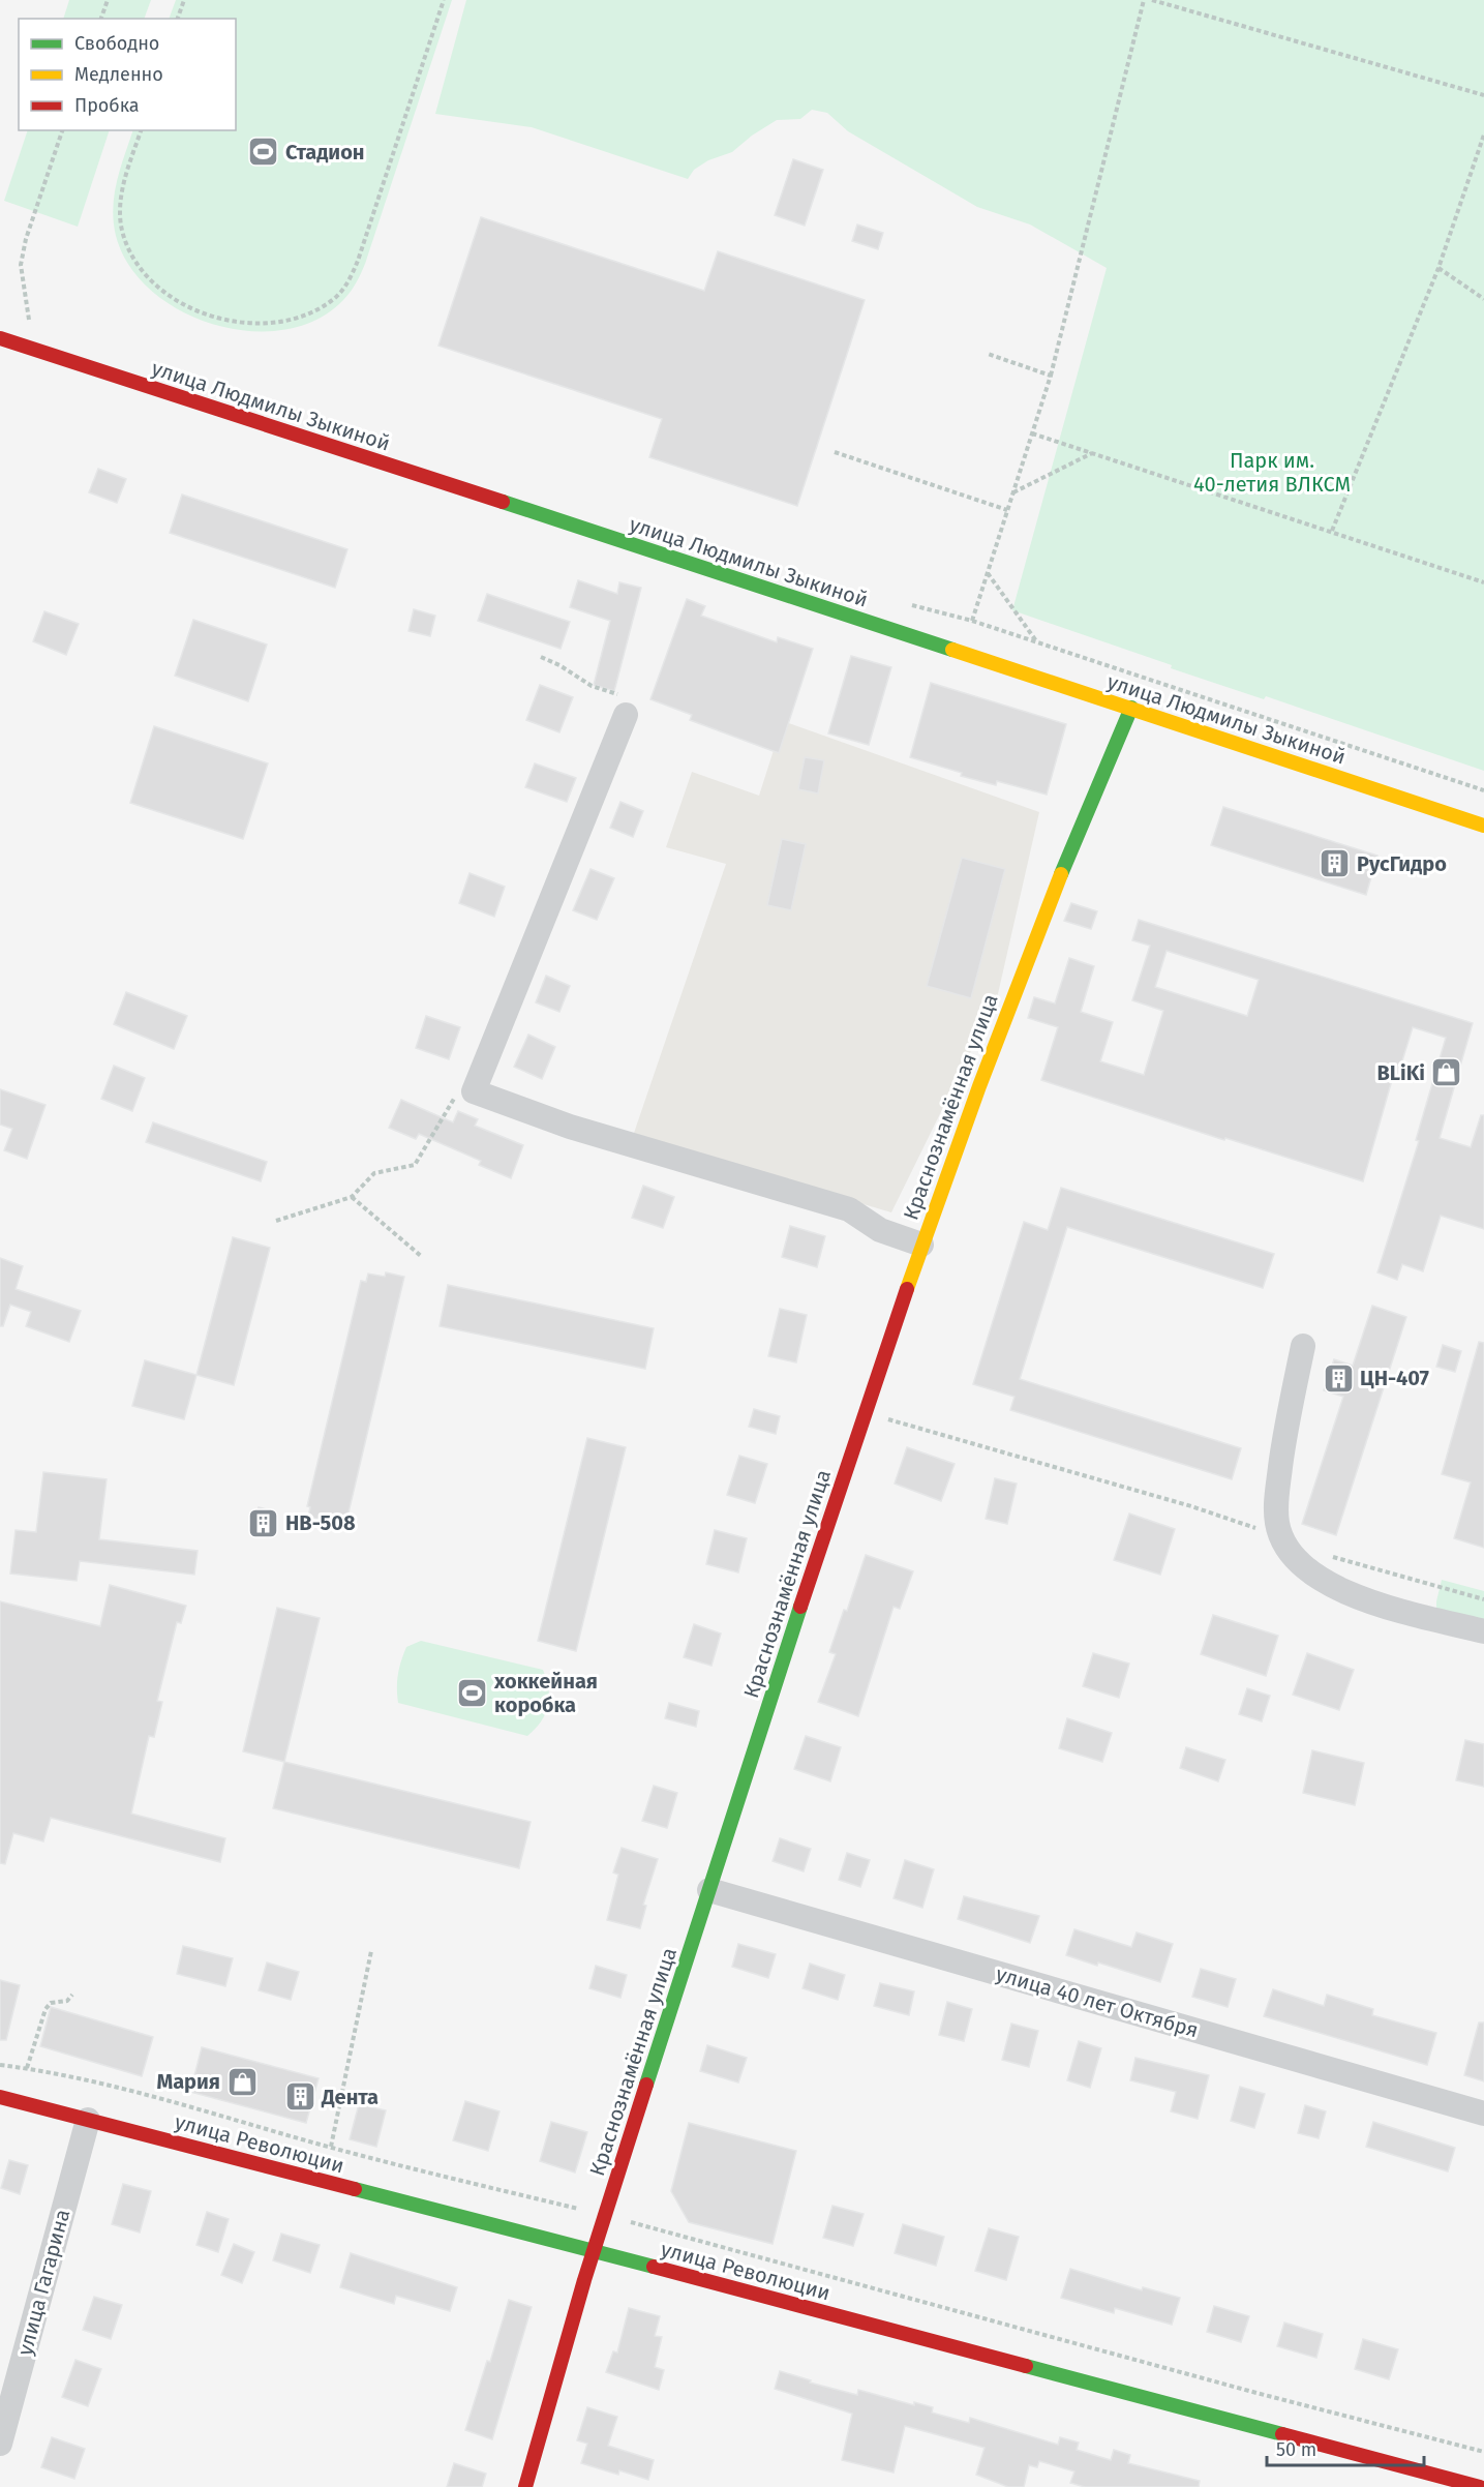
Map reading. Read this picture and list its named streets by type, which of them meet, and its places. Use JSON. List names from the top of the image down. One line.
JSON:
{"streets":{"street":["улица Людмилы Зыкиной","Краснознамённая улица","улица 40 лет Октября","улица Революции","улица Гагарина"]},"crossings":[["улица Людмилы Зыкиной","Краснознамённая улица"],["Краснознамённая улица","улица 40 лет Октября"],["Краснознамённая улица","улица Революции"],["улица Революции","улица Гагарина"]],"parks":["Парк им. 40-летия ВЛКСМ"],"places":{"sports":["Стадион","хоккейная коробка"],"building":["РусГидро","ЦН-407","НВ-508","Дента"],"shop":["BLiKi","Мария"]},"legend":["Свободно","Медленно","Пробка"],"scale_bar":"50 m"}
